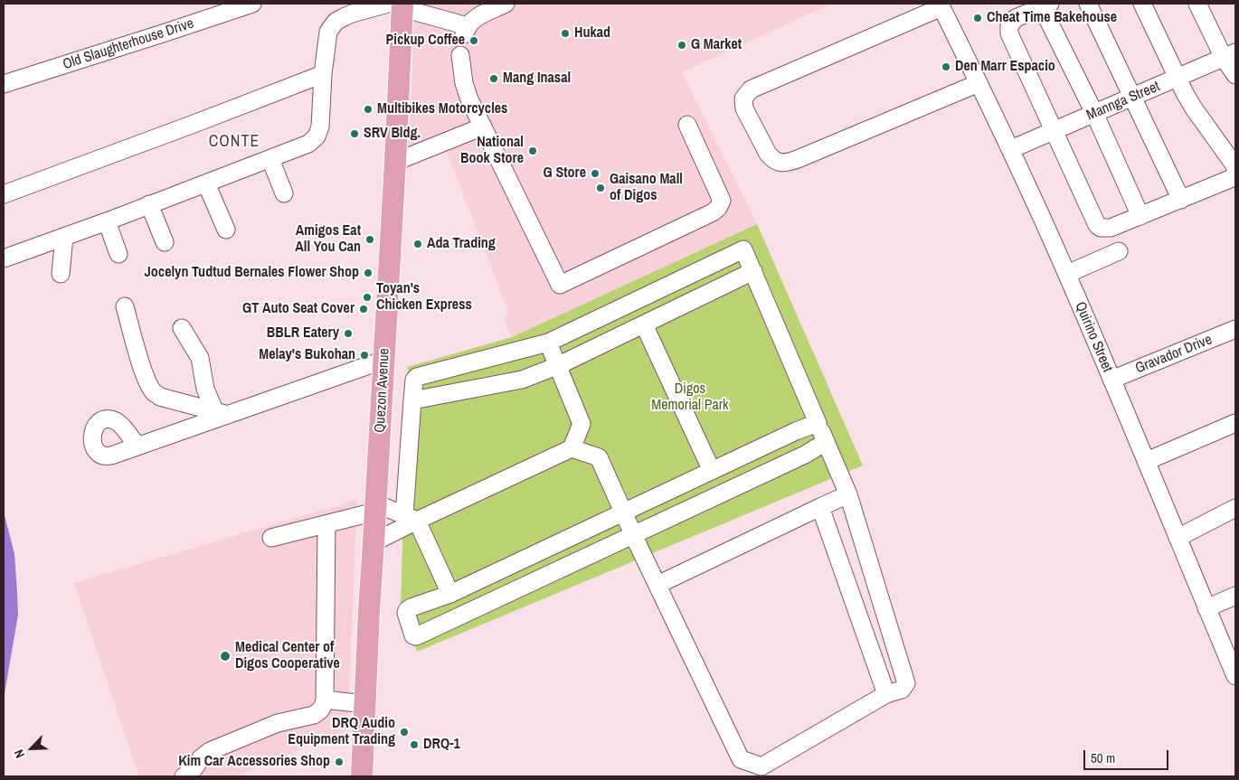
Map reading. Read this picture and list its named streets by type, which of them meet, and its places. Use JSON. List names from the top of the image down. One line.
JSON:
{"streets":{"main road":["Quezon Avenue"],"street":["Old Slaughterhouse Drive","Mannga Street","Quirino Street","Gravador Drive"]},"crossings":[["Mannga Street","Quirino Street"],["Quirino Street","Gravador Drive"]],"districts":["CONTE"],"parks":["Digos Memorial Park"],"places":["Cheat Time Bakehouse","Hukad","Pickup Coffee","G Market","Den Marr Espacio","Mang Inasal","Multibikes Motorcycles","SRV Bldg.","National Book Store","G Store","Gaisano Mall of Digos","Amigos Eat All You Can","Ada Trading","Jocelyn Tudtud Bernales Flower Shop","Toyan's Chicken Express","GT Auto Seat Cover","BBLR Eatery","Melay's Bukohan","Medical Center of Digos Cooperative","DRQ Audio Equipment Trading","DRQ-1","Kim Car Accessories Shop"],"scale_bar":"50 m","north":"bottom left"}
